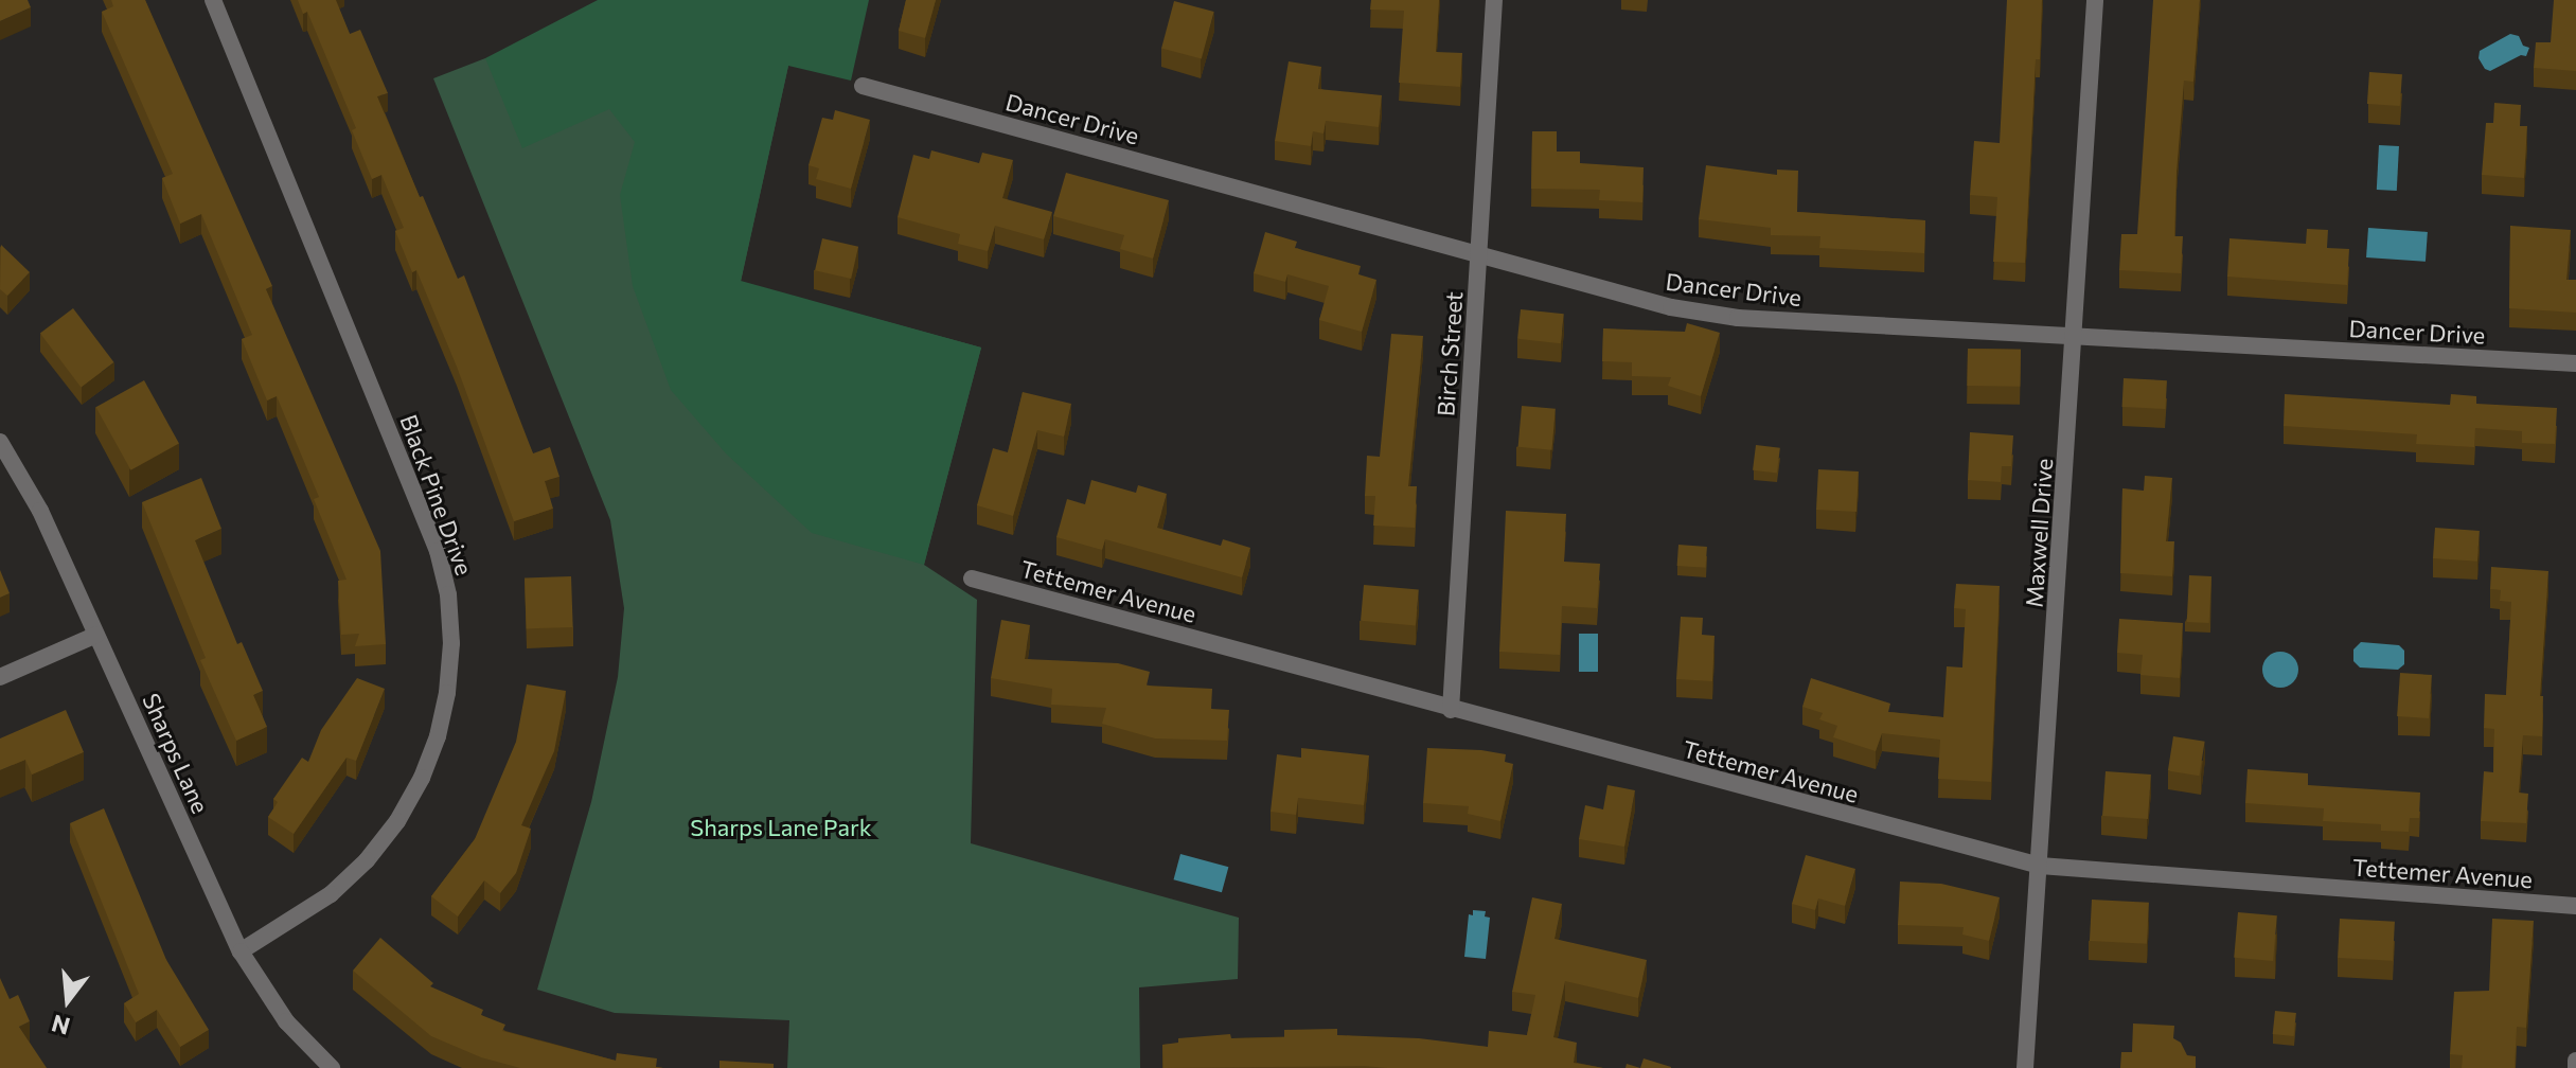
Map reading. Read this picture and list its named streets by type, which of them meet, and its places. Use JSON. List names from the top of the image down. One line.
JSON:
{"streets":{"street":["Dancer Drive","Birch Street","Black Pine Drive","Maxwell Drive","Tettemer Avenue","Sharps Lane"]},"crossings":[["Dancer Drive","Birch Street"],["Dancer Drive","Maxwell Drive"],["Birch Street","Tettemer Avenue"],["Black Pine Drive","Sharps Lane"],["Maxwell Drive","Tettemer Avenue"]],"parks":["Sharps Lane Park"],"north":"bottom"}
